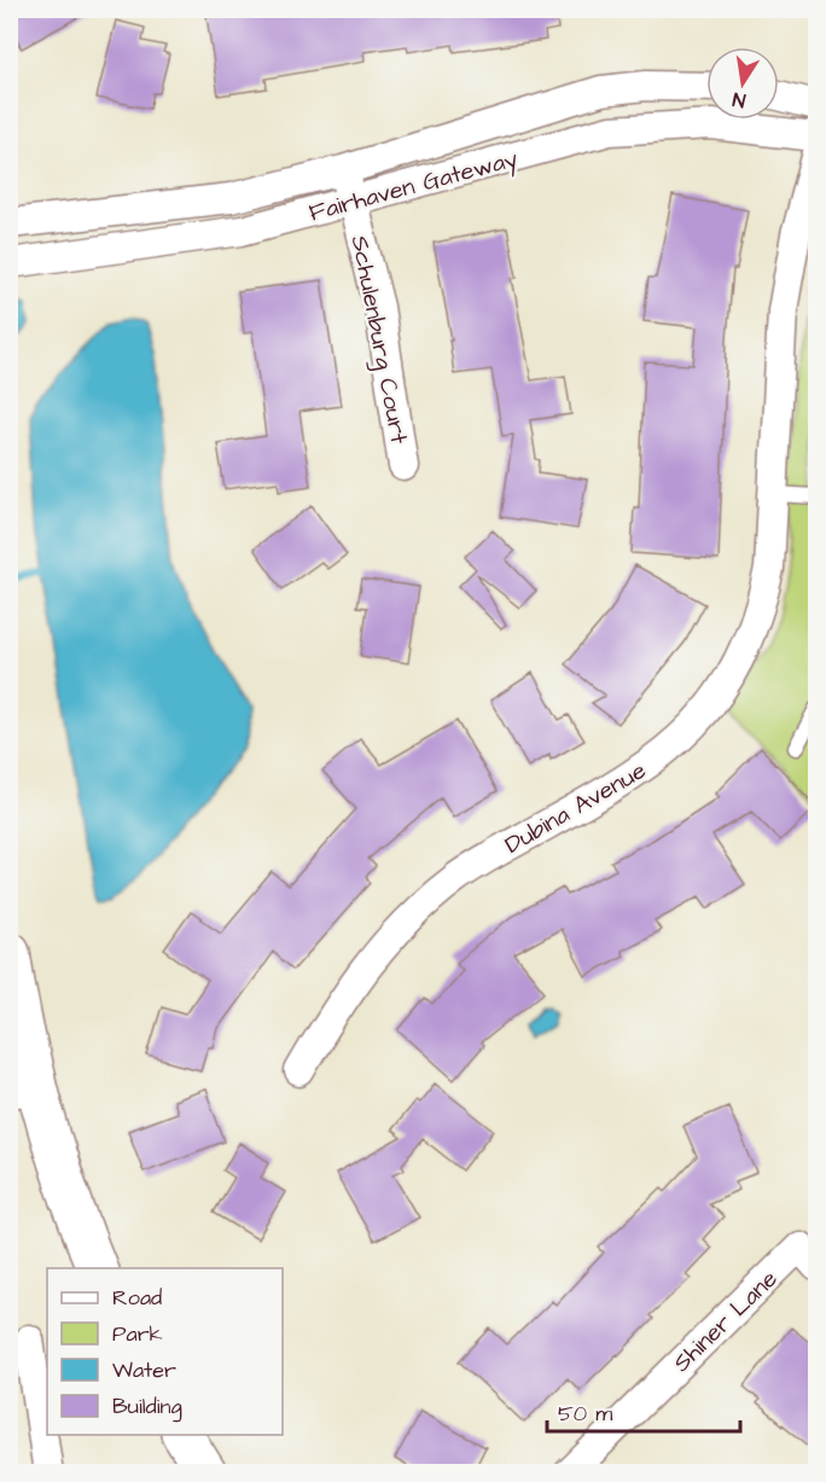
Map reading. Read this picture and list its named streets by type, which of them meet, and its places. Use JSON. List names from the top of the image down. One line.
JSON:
{"streets":{"street":["Fairhaven Gateway","Schulenburg Court","Dubina Avenue","Shiner Lane"]},"crossings":[["Fairhaven Gateway","Schulenburg Court"]],"legend":["Road","Park","Water","Building"],"scale_bar":"50 m","north":"bottom"}
